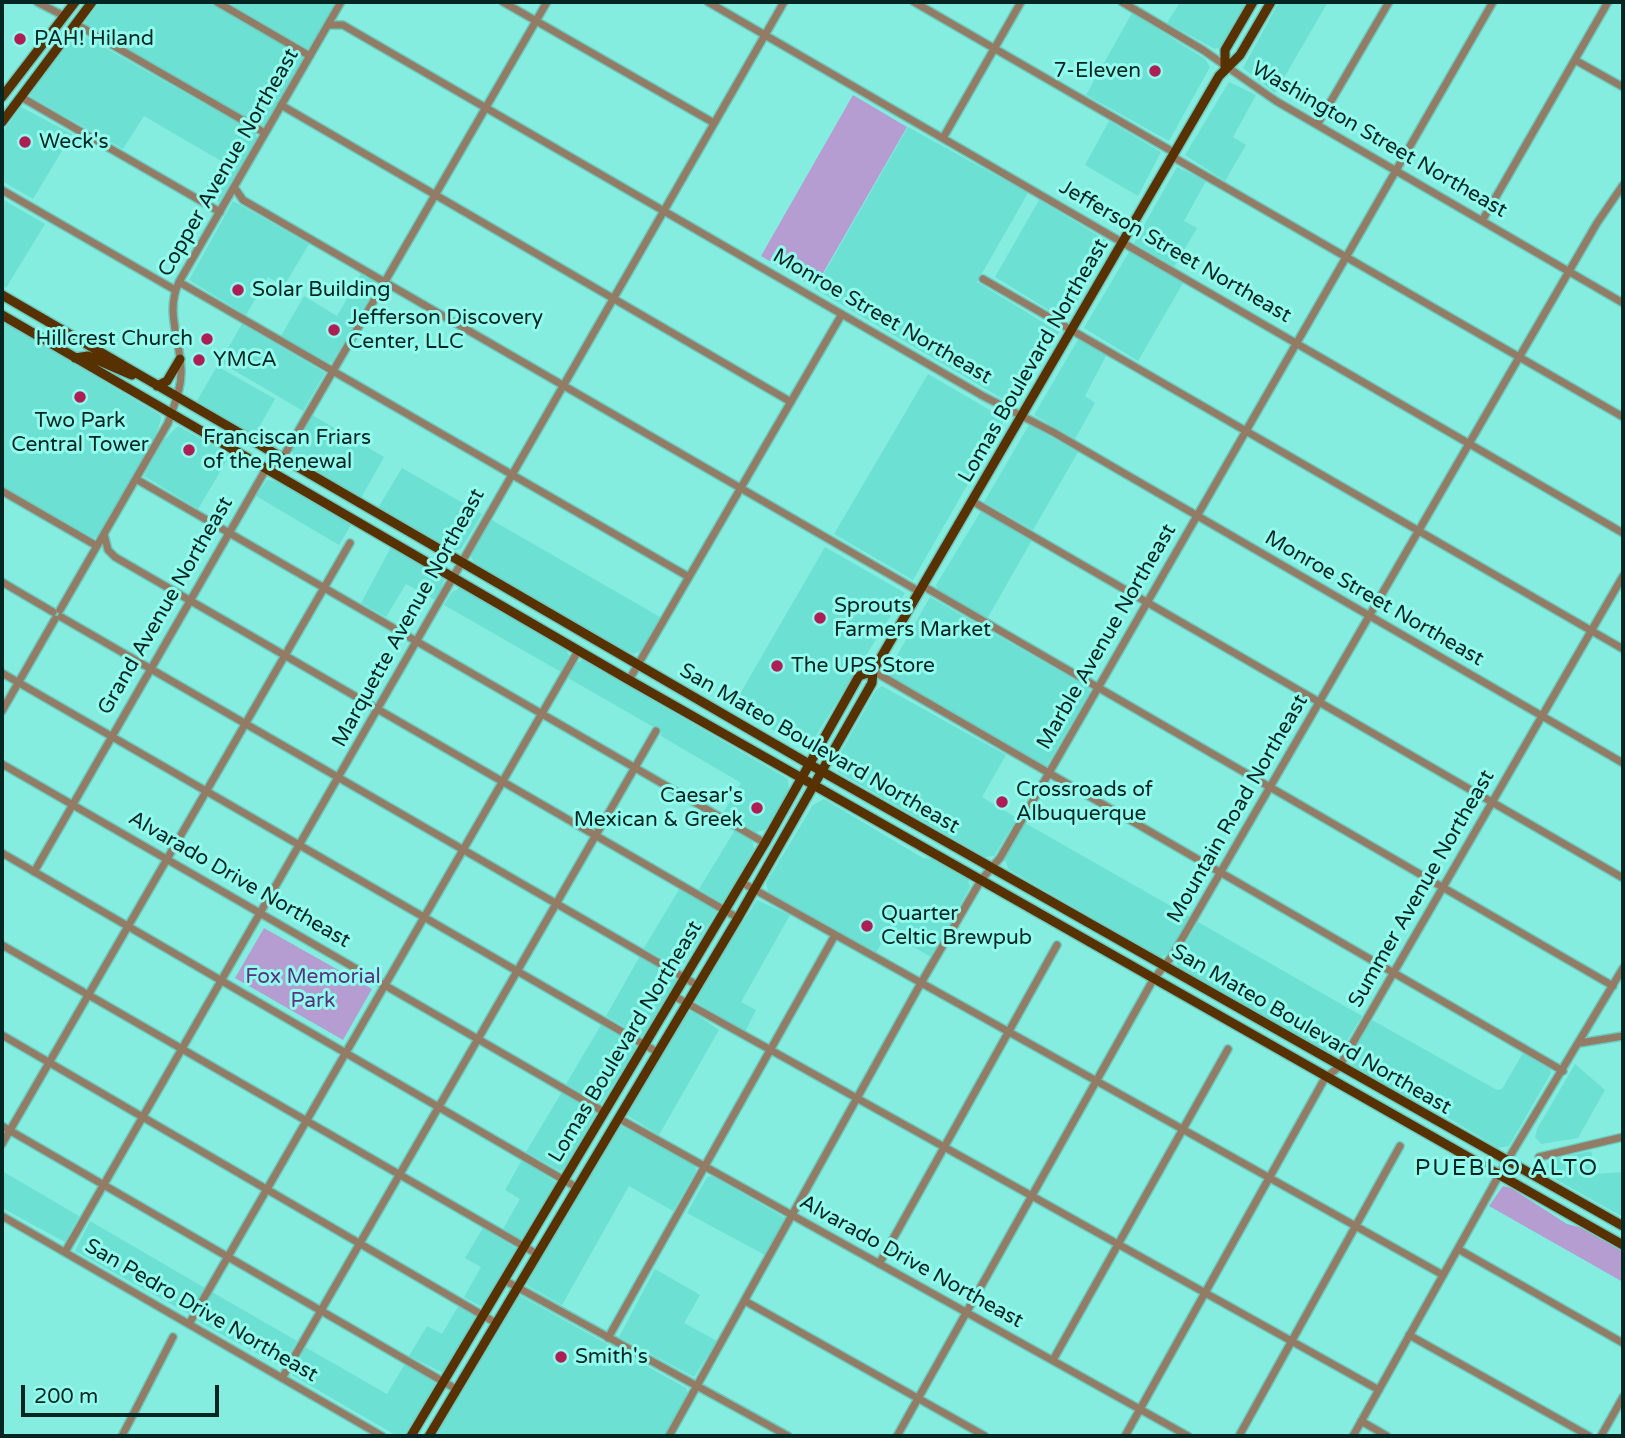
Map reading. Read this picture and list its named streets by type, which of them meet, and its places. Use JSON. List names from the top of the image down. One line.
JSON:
{"streets":{"main road":["Lomas Boulevard Northeast","San Mateo Boulevard Northeast"],"street":["Washington Street Northeast","Copper Avenue Northeast","Jefferson Street Northeast","Monroe Street Northeast","Grand Avenue Northeast","Marquette Avenue Northeast","Marble Avenue Northeast","Mountain Road Northeast","Alvarado Drive Northeast","Summer Avenue Northeast","San Pedro Drive Northeast"]},"crossings":[["Washington Street Northeast","Lomas Boulevard Northeast"],["Washington Street Northeast","Marble Avenue Northeast"],["Washington Street Northeast","Mountain Road Northeast"],["Copper Avenue Northeast","Monroe Street Northeast"],["Copper Avenue Northeast","San Mateo Boulevard Northeast"],["Jefferson Street Northeast","Lomas Boulevard Northeast"],["Jefferson Street Northeast","Marquette Avenue Northeast"],["Jefferson Street Northeast","Marble Avenue Northeast"],["Jefferson Street Northeast","Mountain Road Northeast"],["Monroe Street Northeast","Lomas Boulevard Northeast"],["Monroe Street Northeast","Marquette Avenue Northeast"],["Monroe Street Northeast","Marble Avenue Northeast"],["Monroe Street Northeast","Mountain Road Northeast"],["Monroe Street Northeast","Summer Avenue Northeast"],["Lomas Boulevard Northeast","San Mateo Boulevard Northeast"],["Lomas Boulevard Northeast","Alvarado Drive Northeast"],["Grand Avenue Northeast","San Mateo Boulevard Northeast"],["Grand Avenue Northeast","Alvarado Drive Northeast"],["Marquette Avenue Northeast","San Mateo Boulevard Northeast"],["Marquette Avenue Northeast","Alvarado Drive Northeast"],["Marquette Avenue Northeast","San Pedro Drive Northeast"],["Marble Avenue Northeast","San Mateo Boulevard Northeast"],["Marble Avenue Northeast","Alvarado Drive Northeast"],["San Mateo Boulevard Northeast","Mountain Road Northeast"],["San Mateo Boulevard Northeast","Summer Avenue Northeast"],["Mountain Road Northeast","Alvarado Drive Northeast"],["Alvarado Drive Northeast","Summer Avenue Northeast"]],"districts":["PUEBLO ALTO"],"parks":["Fox Memorial Park"],"places":["PAH! Hiland","7-Eleven","Weck's","Solar Building","Jefferson Discovery Center, LLC","Hillcrest Church","YMCA","Two Park Central Tower","Franciscan Friars of the Renewal","Sprouts Farmers Market","The UPS Store","Crossroads of Albuquerque","Caesar's Mexican & Greek","Quarter Celtic Brewpub","Smith's"],"scale_bar":"200 m"}
